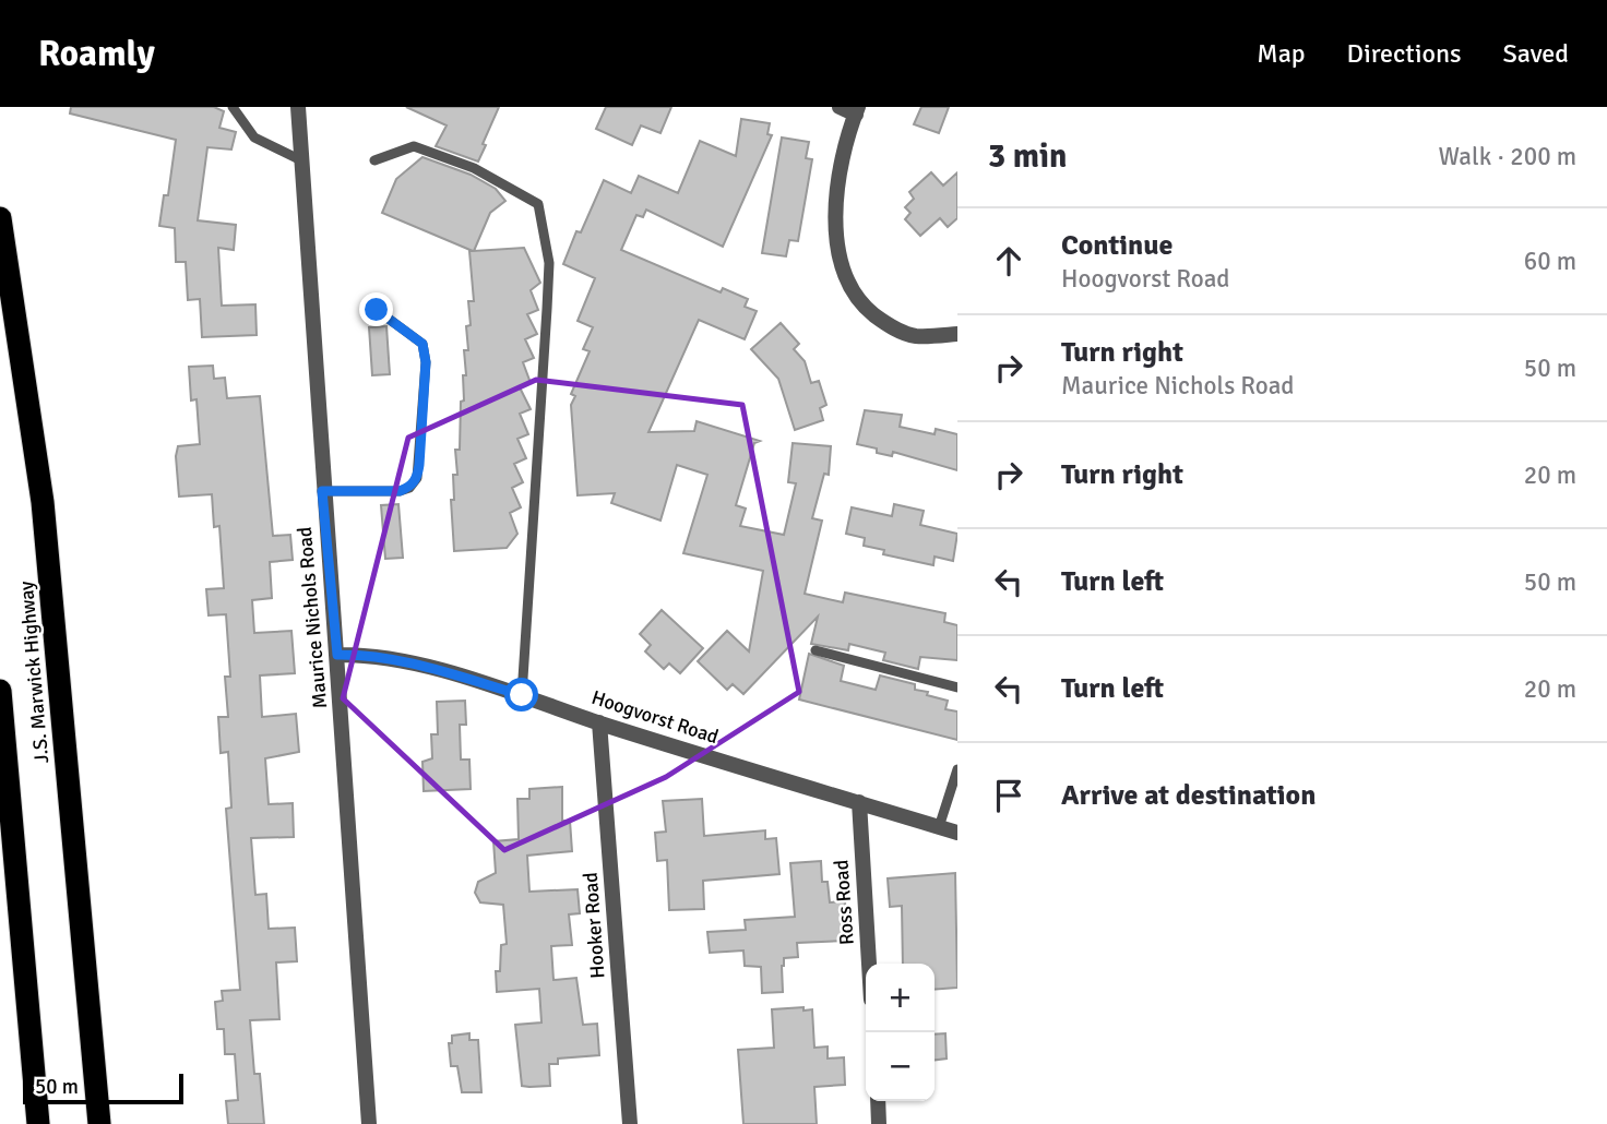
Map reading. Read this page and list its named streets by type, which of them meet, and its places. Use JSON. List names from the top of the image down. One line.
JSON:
{"streets":{"highway":["J.S. Marwick Highway"],"street":["Maurice Nichols Road","Hoogvorst Road","Ross Road","Hooker Road"]},"crossings":[["Maurice Nichols Road","Hoogvorst Road"],["Hoogvorst Road","Ross Road"],["Hoogvorst Road","Hooker Road"]],"scale_bar":"50 m","page":{"header":"Roamly","nav":["Map","Directions","Saved"],"heading":["3 min","Walk · 200 m"],"list":[["Continue","Hoogvorst Road","60 m"],["Turn right","Maurice Nichols Road","50 m"],["Turn right","20 m"],["Turn left","50 m"],["Turn left","20 m"],"Arrive at destination"],"map_buttons":["+","−"],"scale":"50 m"}}
